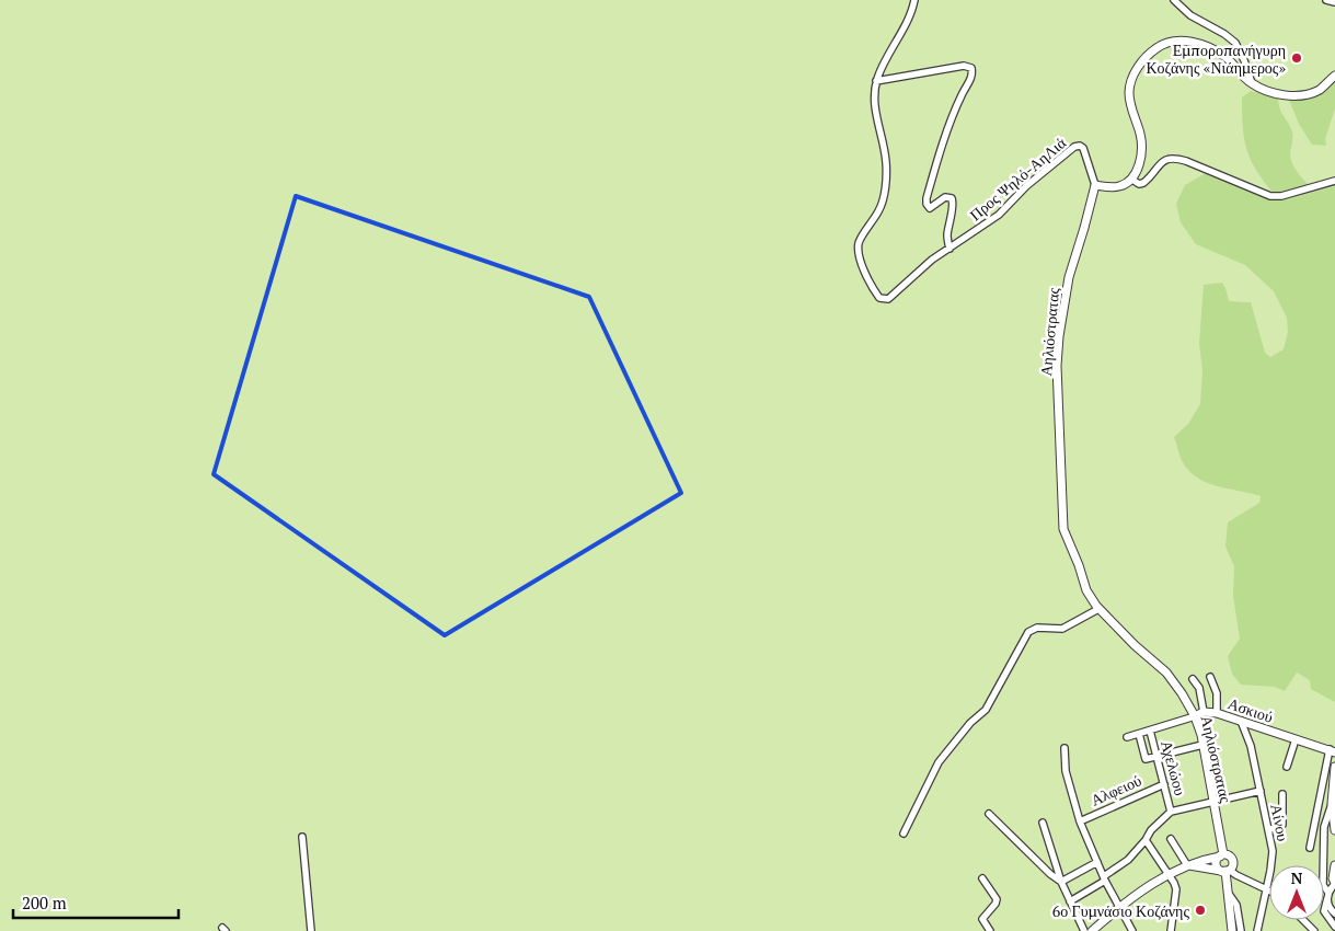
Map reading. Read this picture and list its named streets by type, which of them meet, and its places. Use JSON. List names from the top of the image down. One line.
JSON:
{"streets":{"street":["Προς Ψηλό-ΑηΛιά","Αηλιόστρατας","Ασκιού","Αχελώου","Αλφειού","Αίνου"]},"crossings":[["Προς Ψηλό-ΑηΛιά","Αηλιόστρατας"],["Αηλιόστρατας","Ασκιού"],["Ασκιού","Αχελώου"],["Ασκιού","Αίνου"],["Αχελώου","Αλφειού"]],"places":["Εμποροπανήγυρη Κοζάνης «Νιάημερος»","6ο Γυμνάσιο Κοζάνης"],"scale_bar":"200 m","north":"top"}
